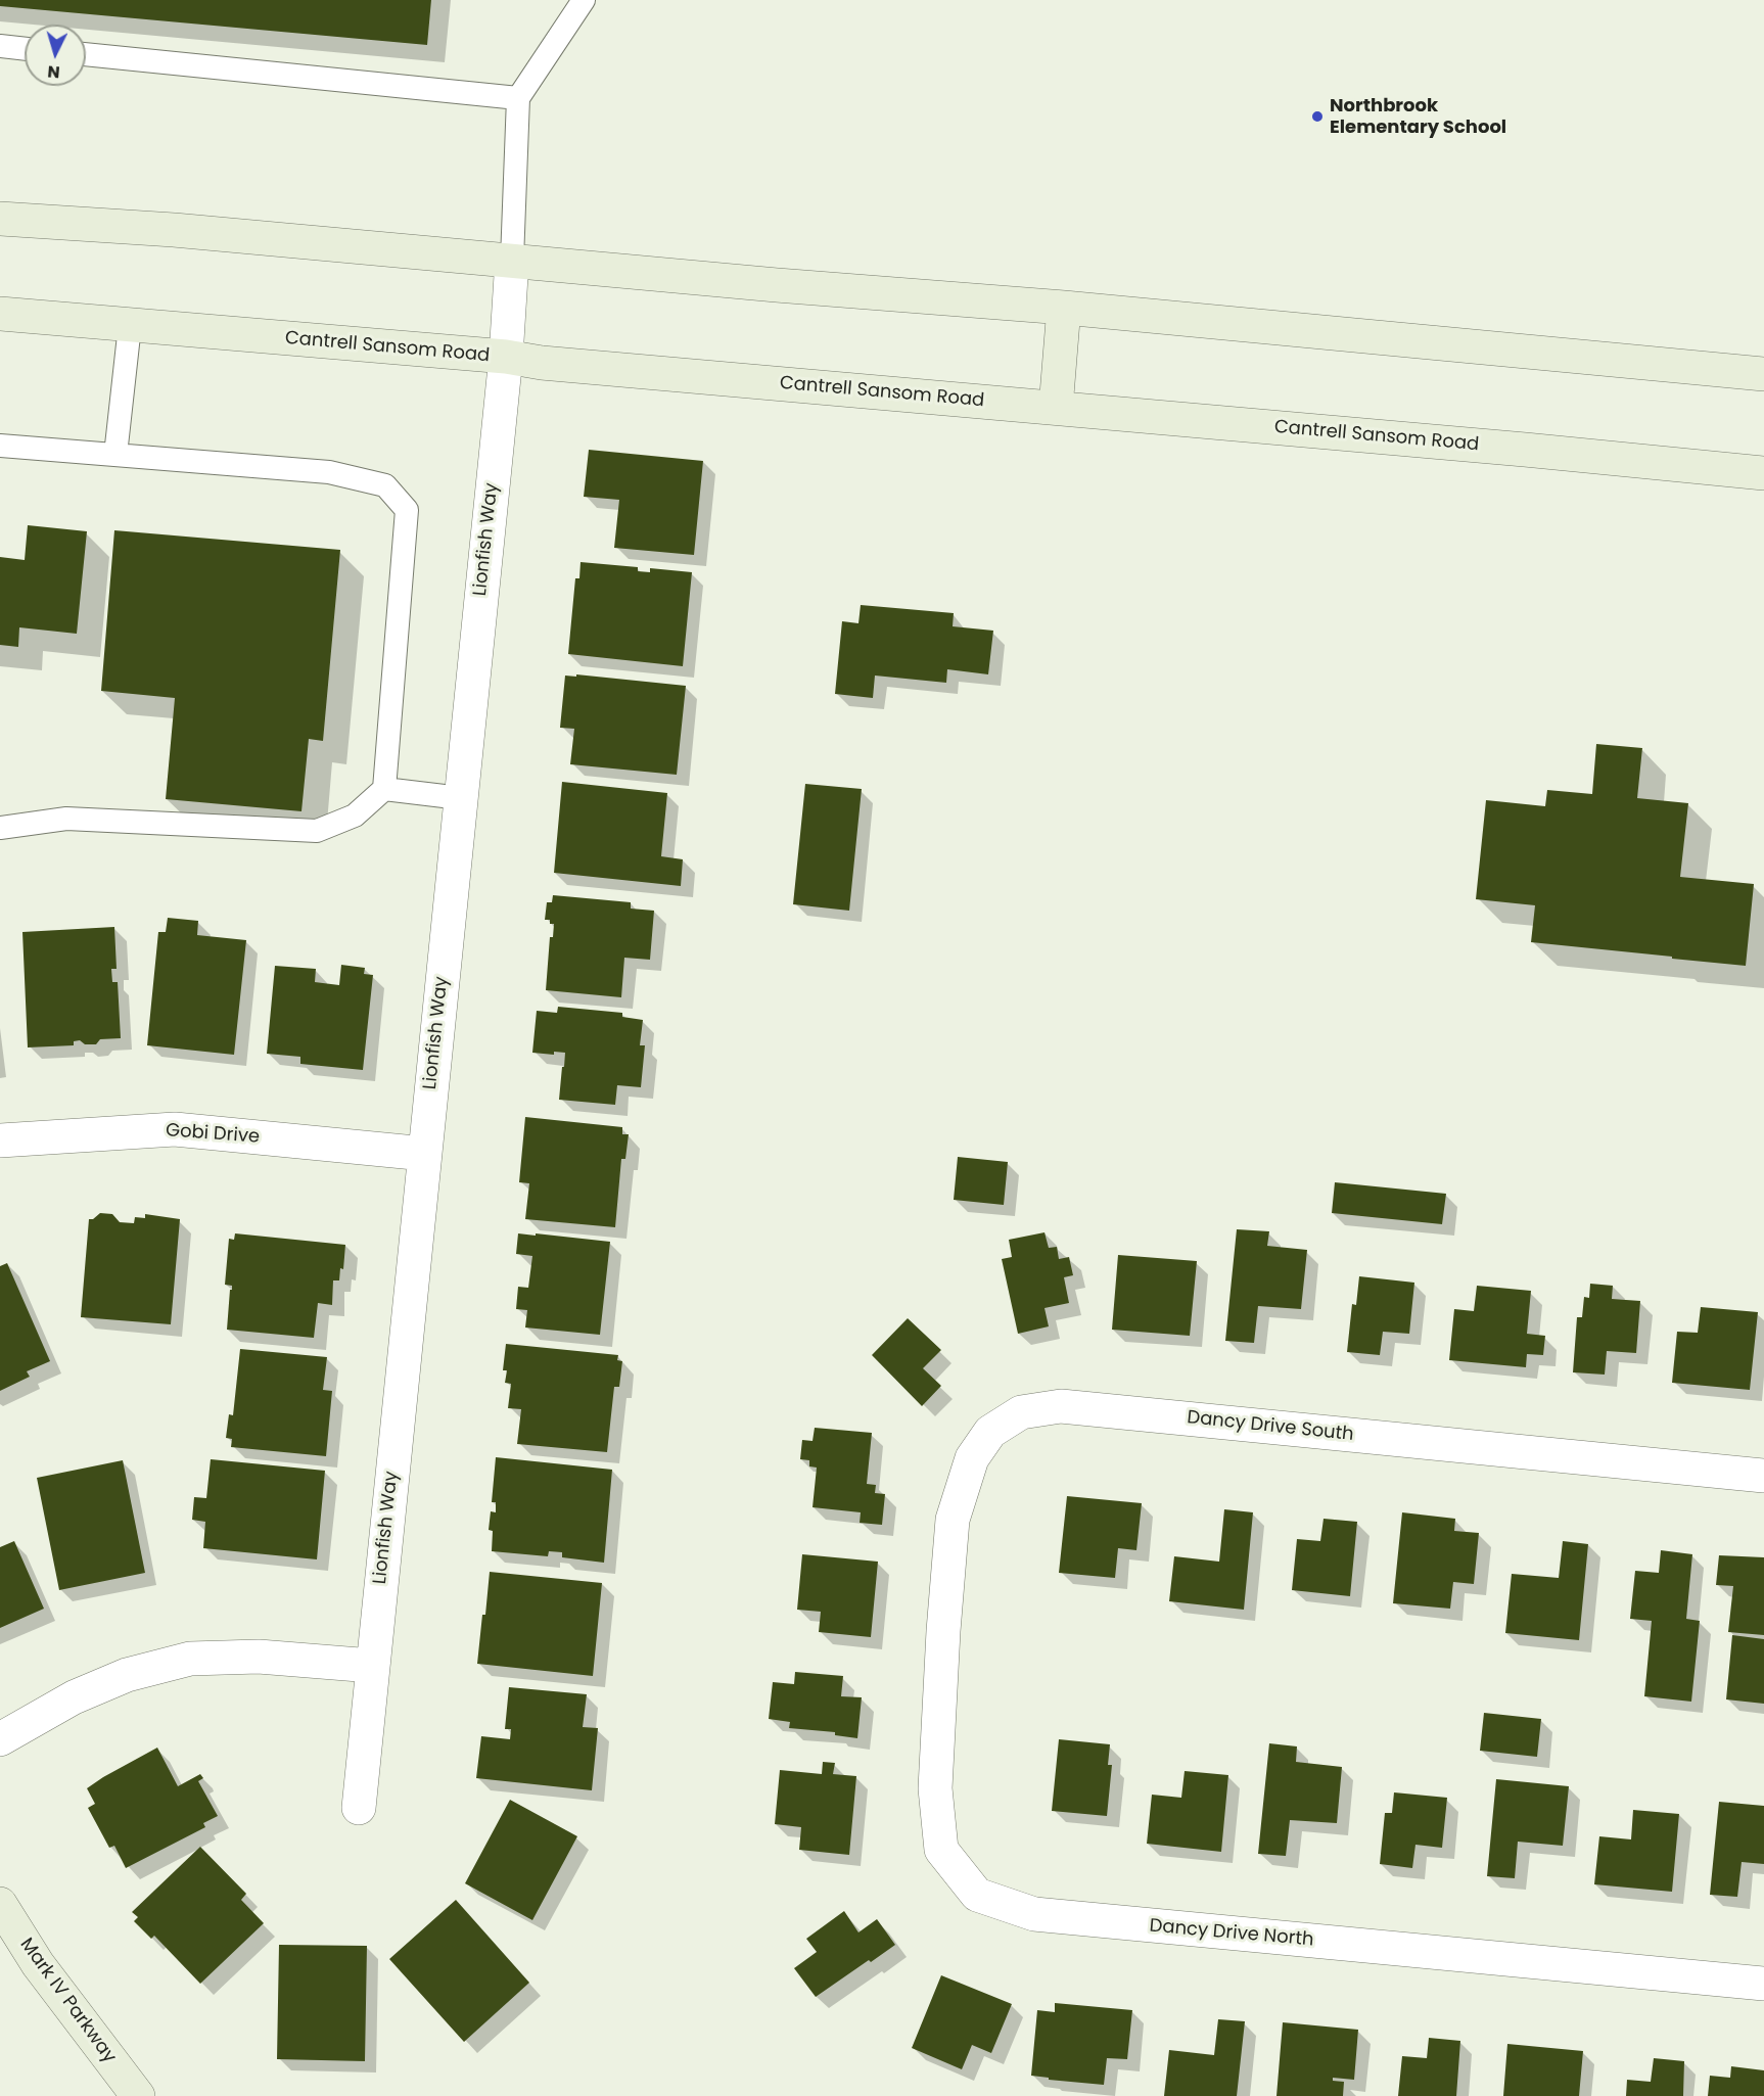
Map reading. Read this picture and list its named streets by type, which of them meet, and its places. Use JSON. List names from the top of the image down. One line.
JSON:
{"streets":{"main road":["Cantrell Sansom Road","Mark IV Parkway"],"street":["Lionfish Way","Gobi Drive","Dancy Drive South","Dancy Drive North"]},"crossings":[["Cantrell Sansom Road","Lionfish Way"],["Lionfish Way","Gobi Drive"],["Dancy Drive South","Dancy Drive North"]],"places":["Northbrook Elementary School"],"north":"bottom"}
